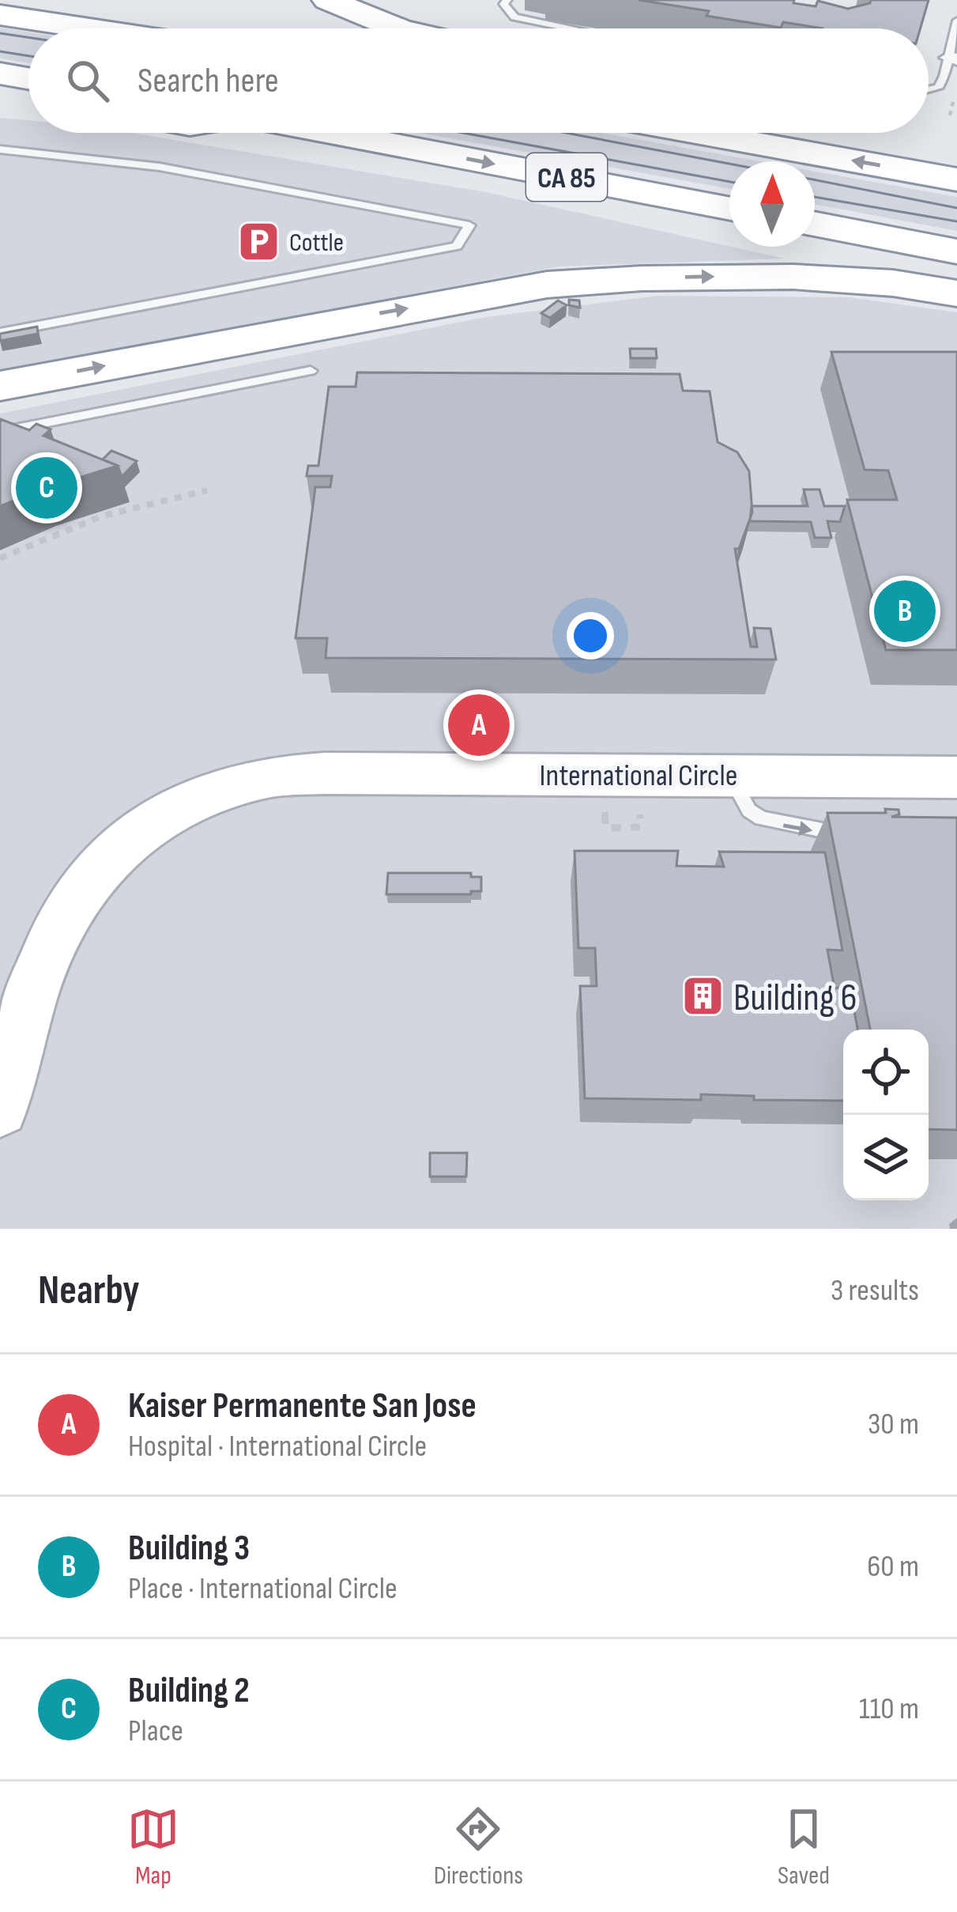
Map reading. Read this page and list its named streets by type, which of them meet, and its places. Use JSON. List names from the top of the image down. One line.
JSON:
{"streets":{"highway":["CA 85"],"street":["International Circle"]},"places":{"parking":["Cottle"],"building":["Building 6"]},"north":"top","page":{"search":"Search here","pins":["C","B","A"],"heading":["Nearby","3 results"],"list":[{"mark":"A","name":"Kaiser Permanente San Jose","note":"Hospital · International Circle","value":"30 m"},{"mark":"B","name":"Building 3","note":"Place · International Circle","value":"60 m"},{"mark":"C","name":"Building 2","note":"Place","value":"110 m"}],"nav":["Map","Directions","Saved"]}}
